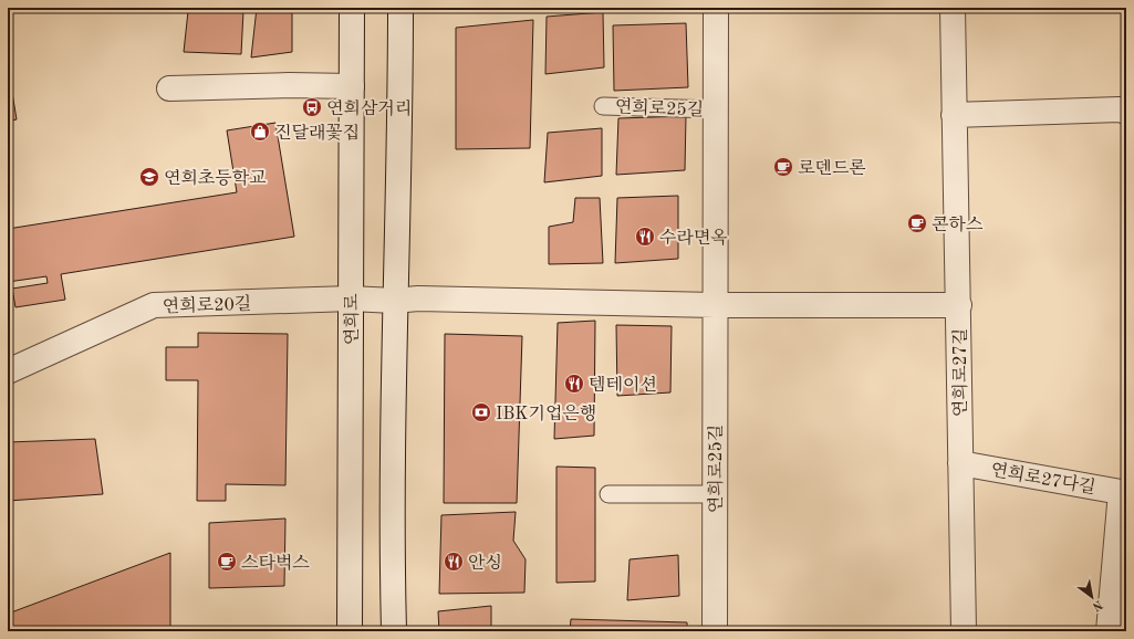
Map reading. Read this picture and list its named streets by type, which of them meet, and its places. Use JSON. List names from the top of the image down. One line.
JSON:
{"streets":{"street":["연희로25길","연희로20길","연희로","연희로27길","연희로27다길"]},"crossings":[["연희로20길","연희로"],["연희로27길","연희로27다길"]],"places":{"bus stop":["연희삼거리"],"shop":["진달래꽃집"],"cafe":["로덴드론","콘하스","스타벅스"],"school or university":["연희초등학교"],"restaurant":["수라면옥","템테이션","안싱"],"bank":["IBK기업은행"]},"north":"bottom right"}
